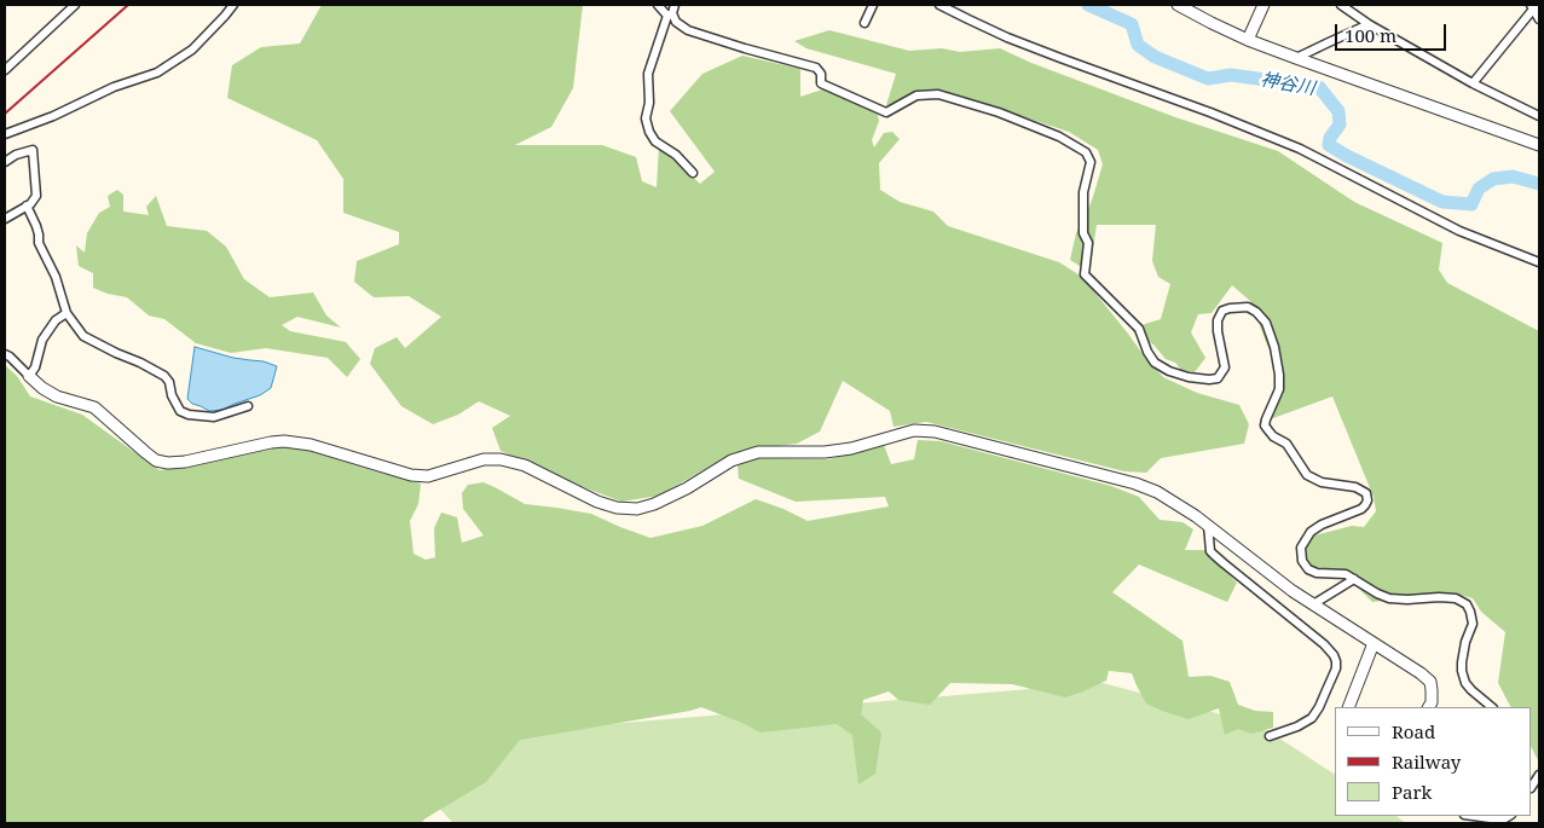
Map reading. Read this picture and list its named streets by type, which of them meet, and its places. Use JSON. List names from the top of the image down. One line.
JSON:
{"water":["神谷川"],"legend":["Road","Railway","Park"],"scale_bar":"100 m"}
